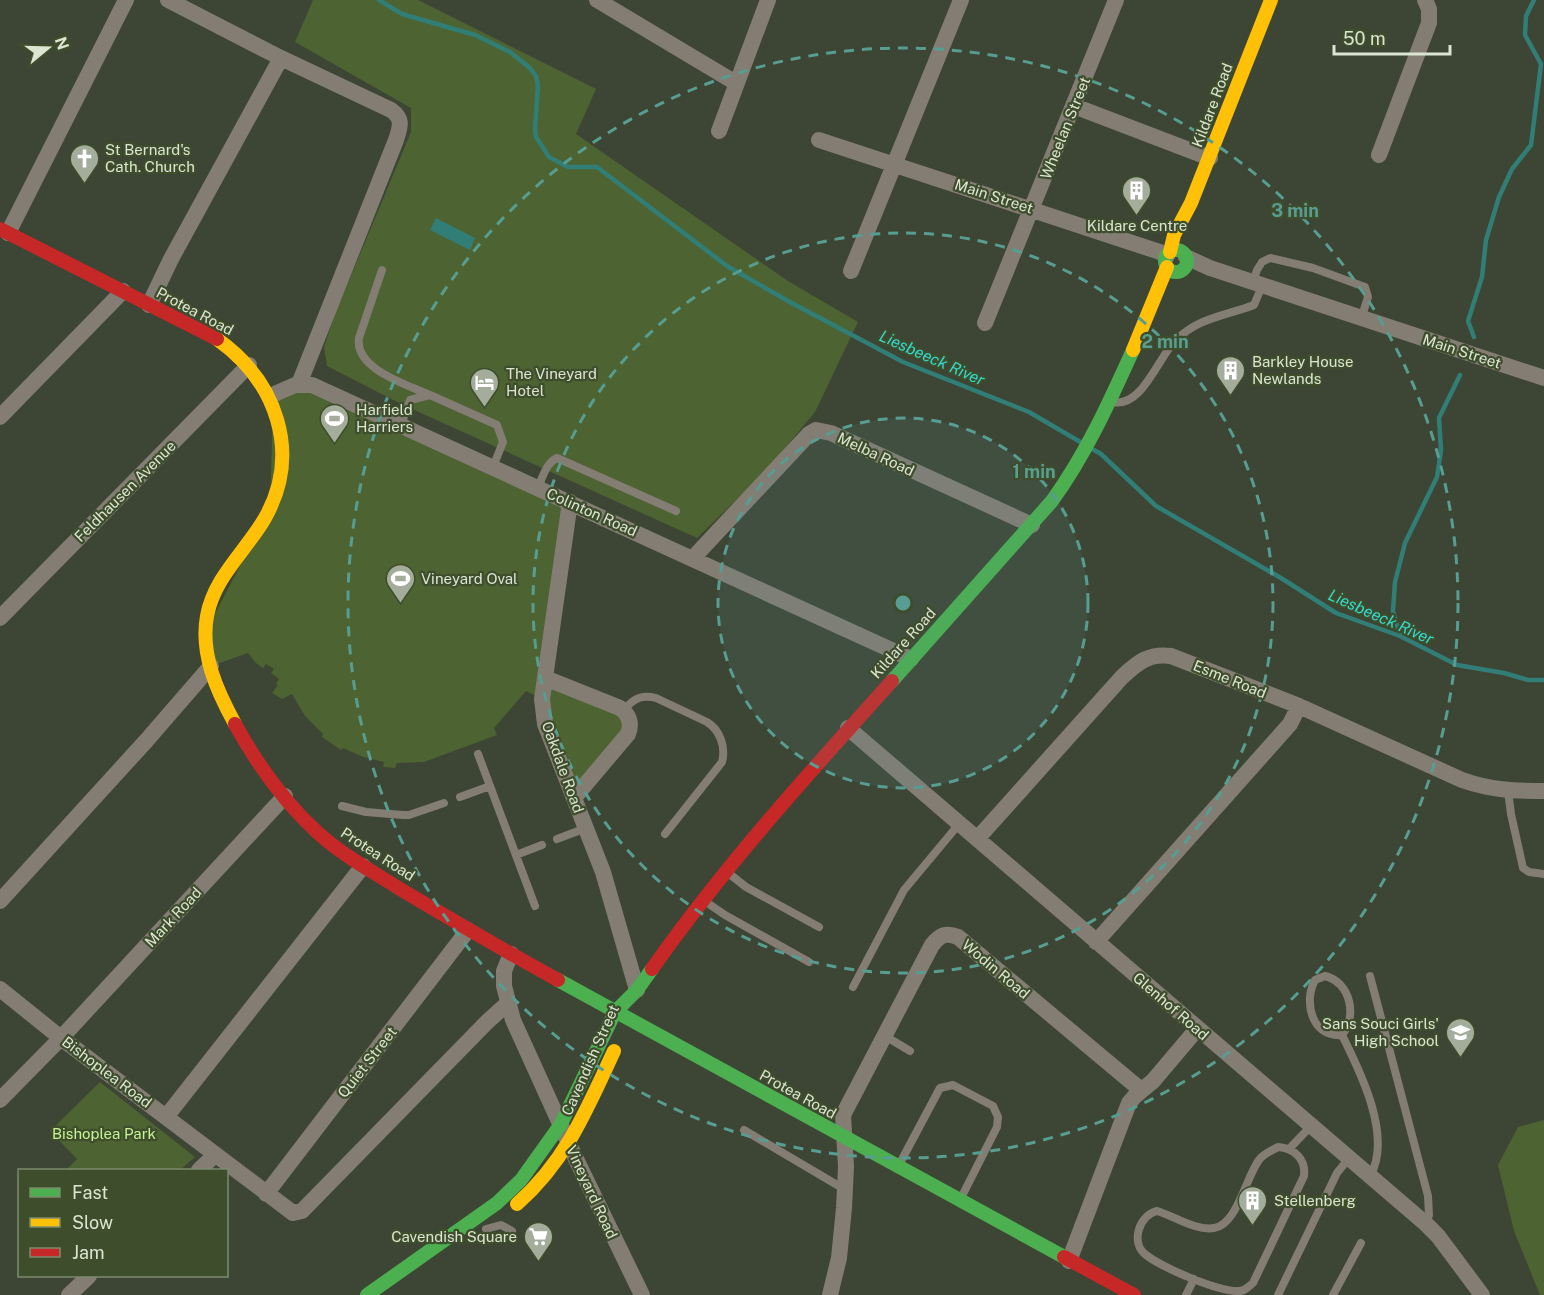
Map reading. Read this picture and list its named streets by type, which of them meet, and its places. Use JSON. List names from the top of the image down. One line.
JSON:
{"streets":{"street":["Kildare Road","Wheelan Street","Main Street","Protea Road","Melba Road","Feldhausen Avenue","Colinton Road","Esme Road","Oakdale Road","Mark Road","Wodin Road","Glenhof Road","Cavendish Street","Quiet Street","Bishoplea Road","Vineyard Road"]},"crossings":[["Kildare Road","Main Street"],["Kildare Road","Melba Road"],["Kildare Road","Colinton Road"],["Kildare Road","Oakdale Road"],["Kildare Road","Glenhof Road"],["Kildare Road","Cavendish Street"],["Wheelan Street","Main Street"],["Protea Road","Feldhausen Avenue"],["Protea Road","Mark Road"],["Protea Road","Wodin Road"],["Protea Road","Cavendish Street"],["Protea Road","Quiet Street"],["Protea Road","Vineyard Road"],["Melba Road","Colinton Road"],["Colinton Road","Oakdale Road"],["Esme Road","Glenhof Road"],["Oakdale Road","Cavendish Street"],["Mark Road","Bishoplea Road"],["Cavendish Street","Vineyard Road"],["Quiet Street","Bishoplea Road"],["Bishoplea Road","Vineyard Road"]],"water":["Liesbeeck River"],"parks":["Bishoplea Park"],"places":{"church":["St Bernard's Cath. Church"],"building":["Kildare Centre","Barkley House Newlands","Stellenberg"],"hotel":["The Vineyard Hotel"],"sports":["Harfield Harriers","Vineyard Oval"],"school or university":["Sans Souci Girls' High School"],"supermarket":["Cavendish Square"]},"legend":["Fast","Slow","Jam"],"scale_bar":"50 m","north":"right","rings":["3 min","2 min","1 min"]}
